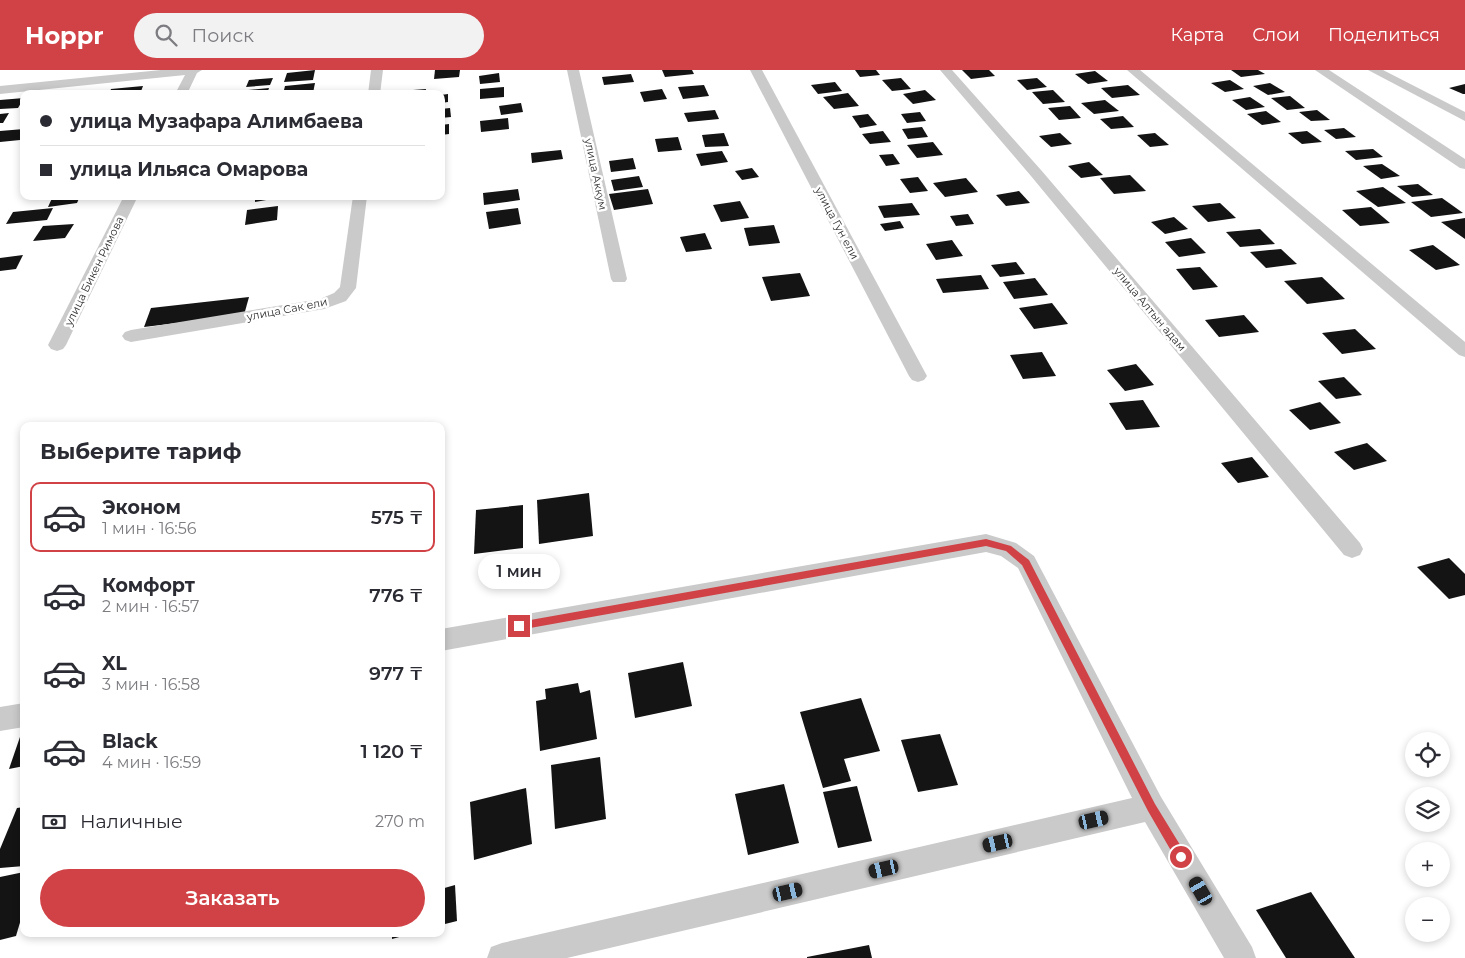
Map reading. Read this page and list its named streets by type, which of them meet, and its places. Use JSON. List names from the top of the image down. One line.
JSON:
{"streets":{"street":["улица Аккум","улица Гун ели","улица Бикен Римова","улица Сак ели","улица Алтын адам"]},"page":{"header":"Hoppr","search":"Поиск","nav":["Карта","Слои","Поделиться"],"banner":["улица Музафара Алимбаева","улица Ильяса Омарова"],"heading":"Выберите тариф","list":[{"name":"Эконом","note":"1 мин · 16:56","value":"575 ₸"},{"name":"Комфорт","note":"2 мин · 16:57","value":"776 ₸"},{"name":"XL","note":"3 мин · 16:58","value":"977 ₸"},{"name":"Black","note":"4 мин · 16:59","value":"1 120 ₸"}],"bubble":"1 мин","map_buttons":["+","−"],"pay":["Наличные","270 m"],"buttons":"Заказать"}}
